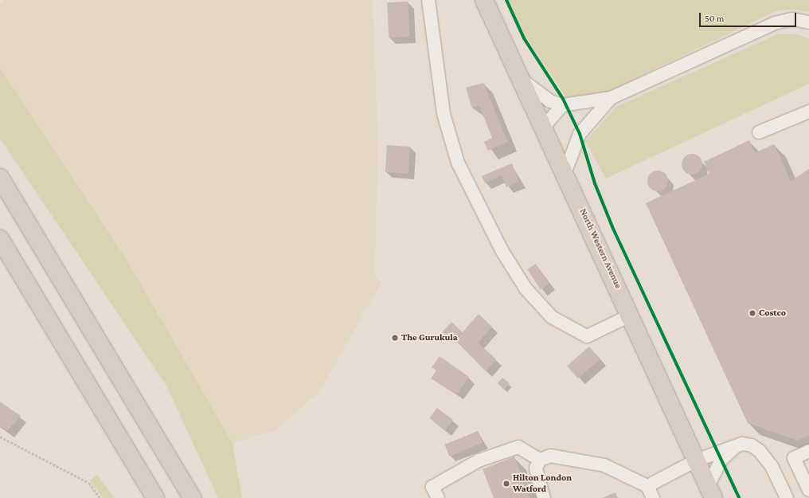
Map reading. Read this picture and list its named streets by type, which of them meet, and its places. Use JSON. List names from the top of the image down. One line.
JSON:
{"streets":{"highway":["North Western Avenue"]},"places":["Costco","The Gurukula","Hilton London Watford"],"scale_bar":"50 m"}
